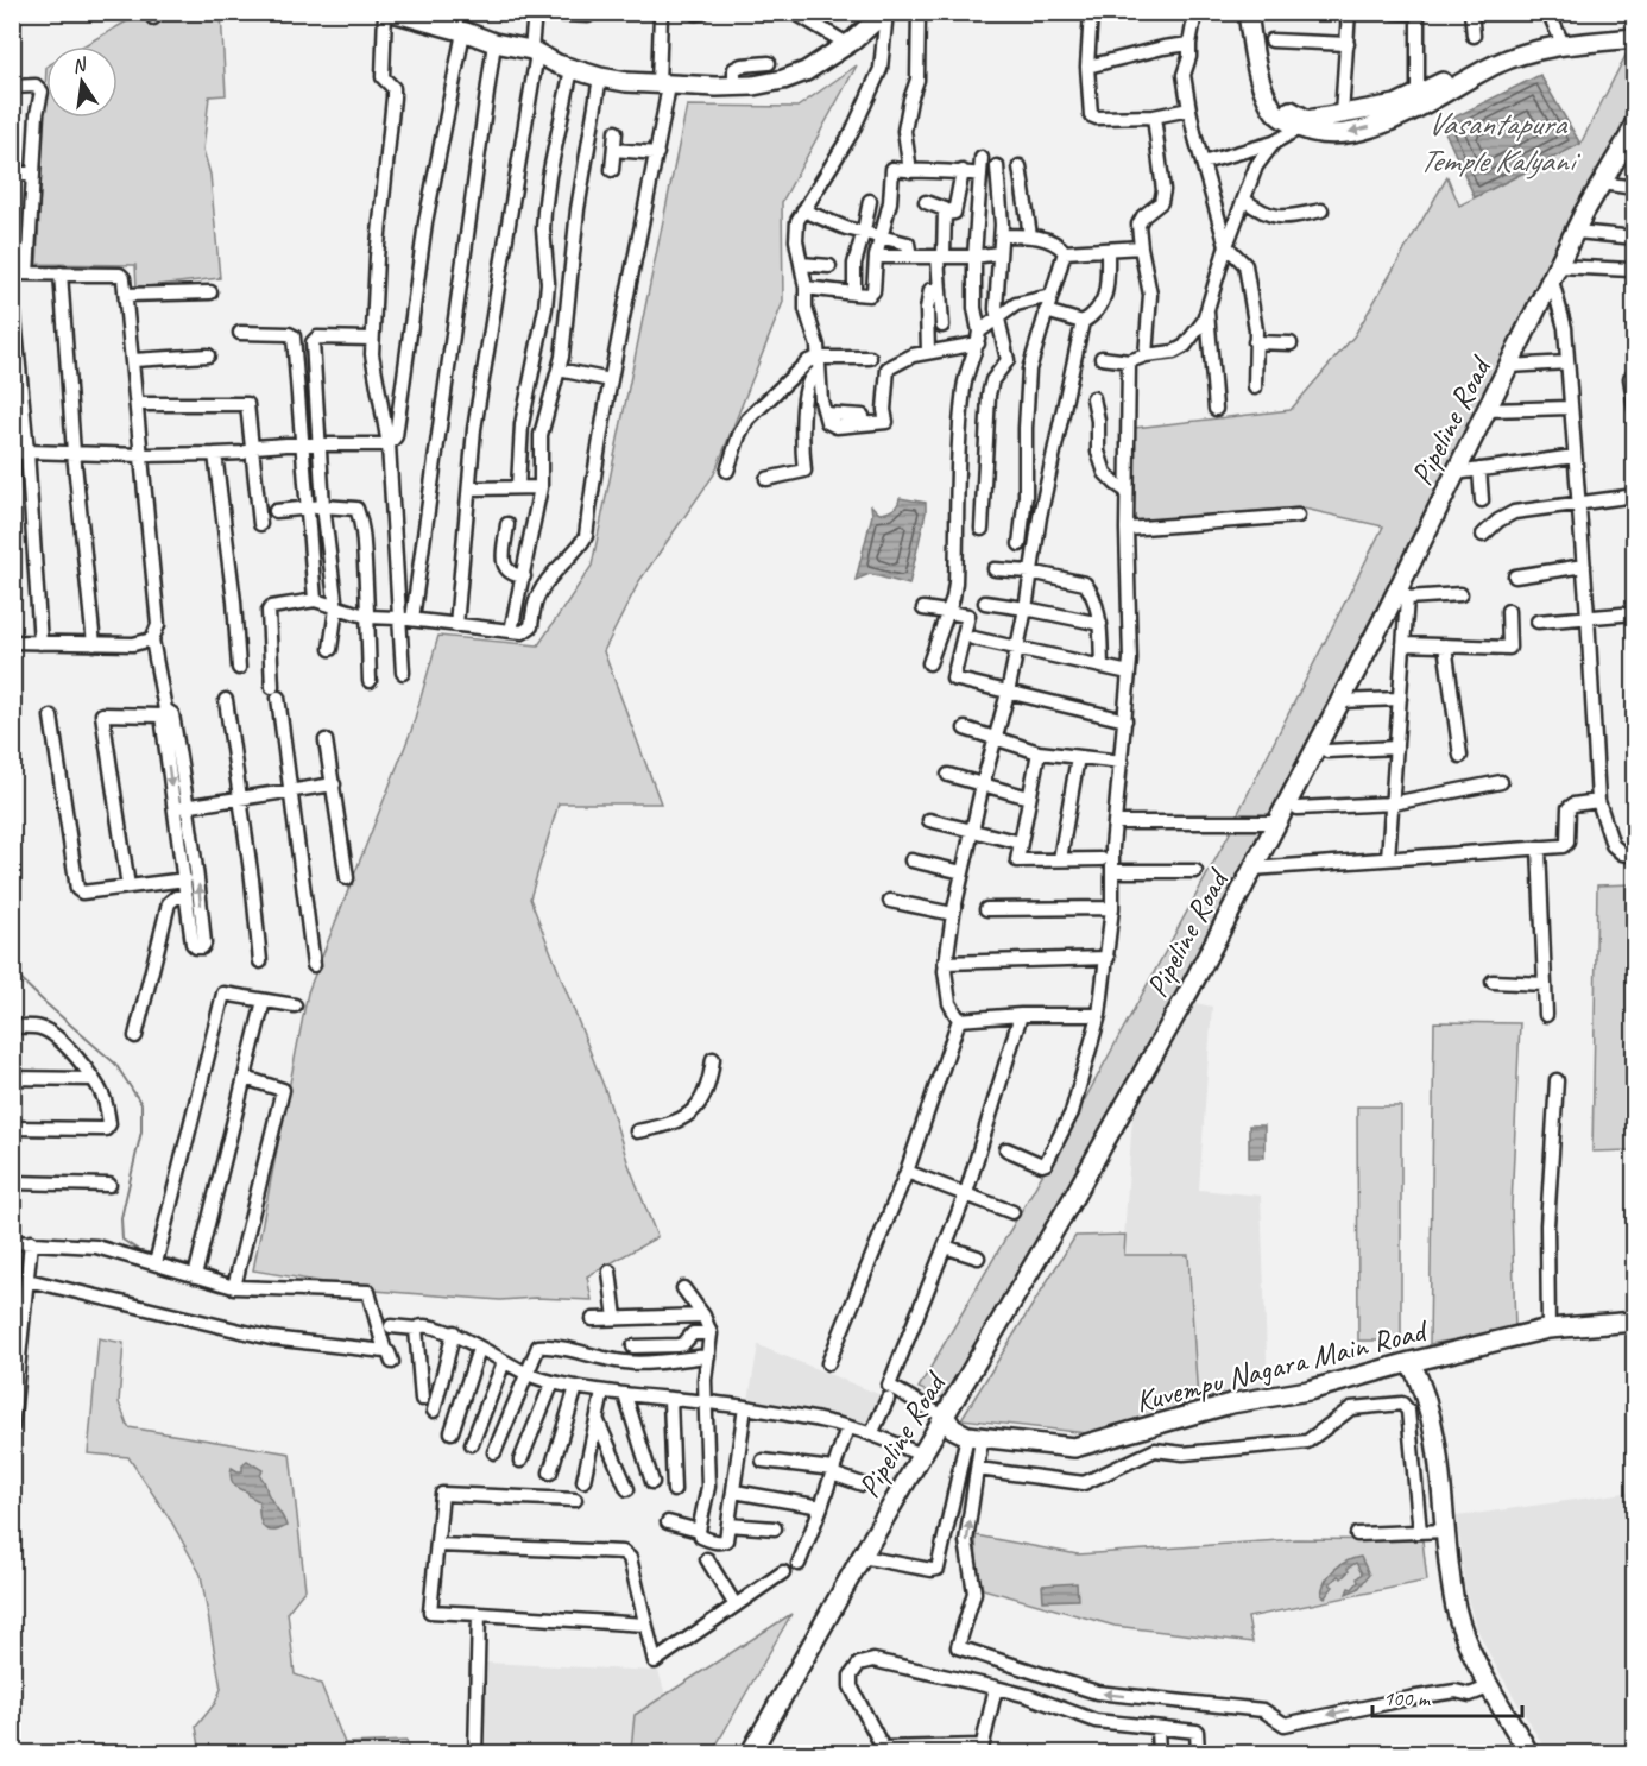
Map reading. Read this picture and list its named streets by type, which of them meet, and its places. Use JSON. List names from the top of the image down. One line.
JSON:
{"streets":{"street":["Pipeline Road","Kuvempu Nagara Main Road"]},"water":["Vasantapura Temple Kalyani"],"scale_bar":"100 m","north":"top"}
